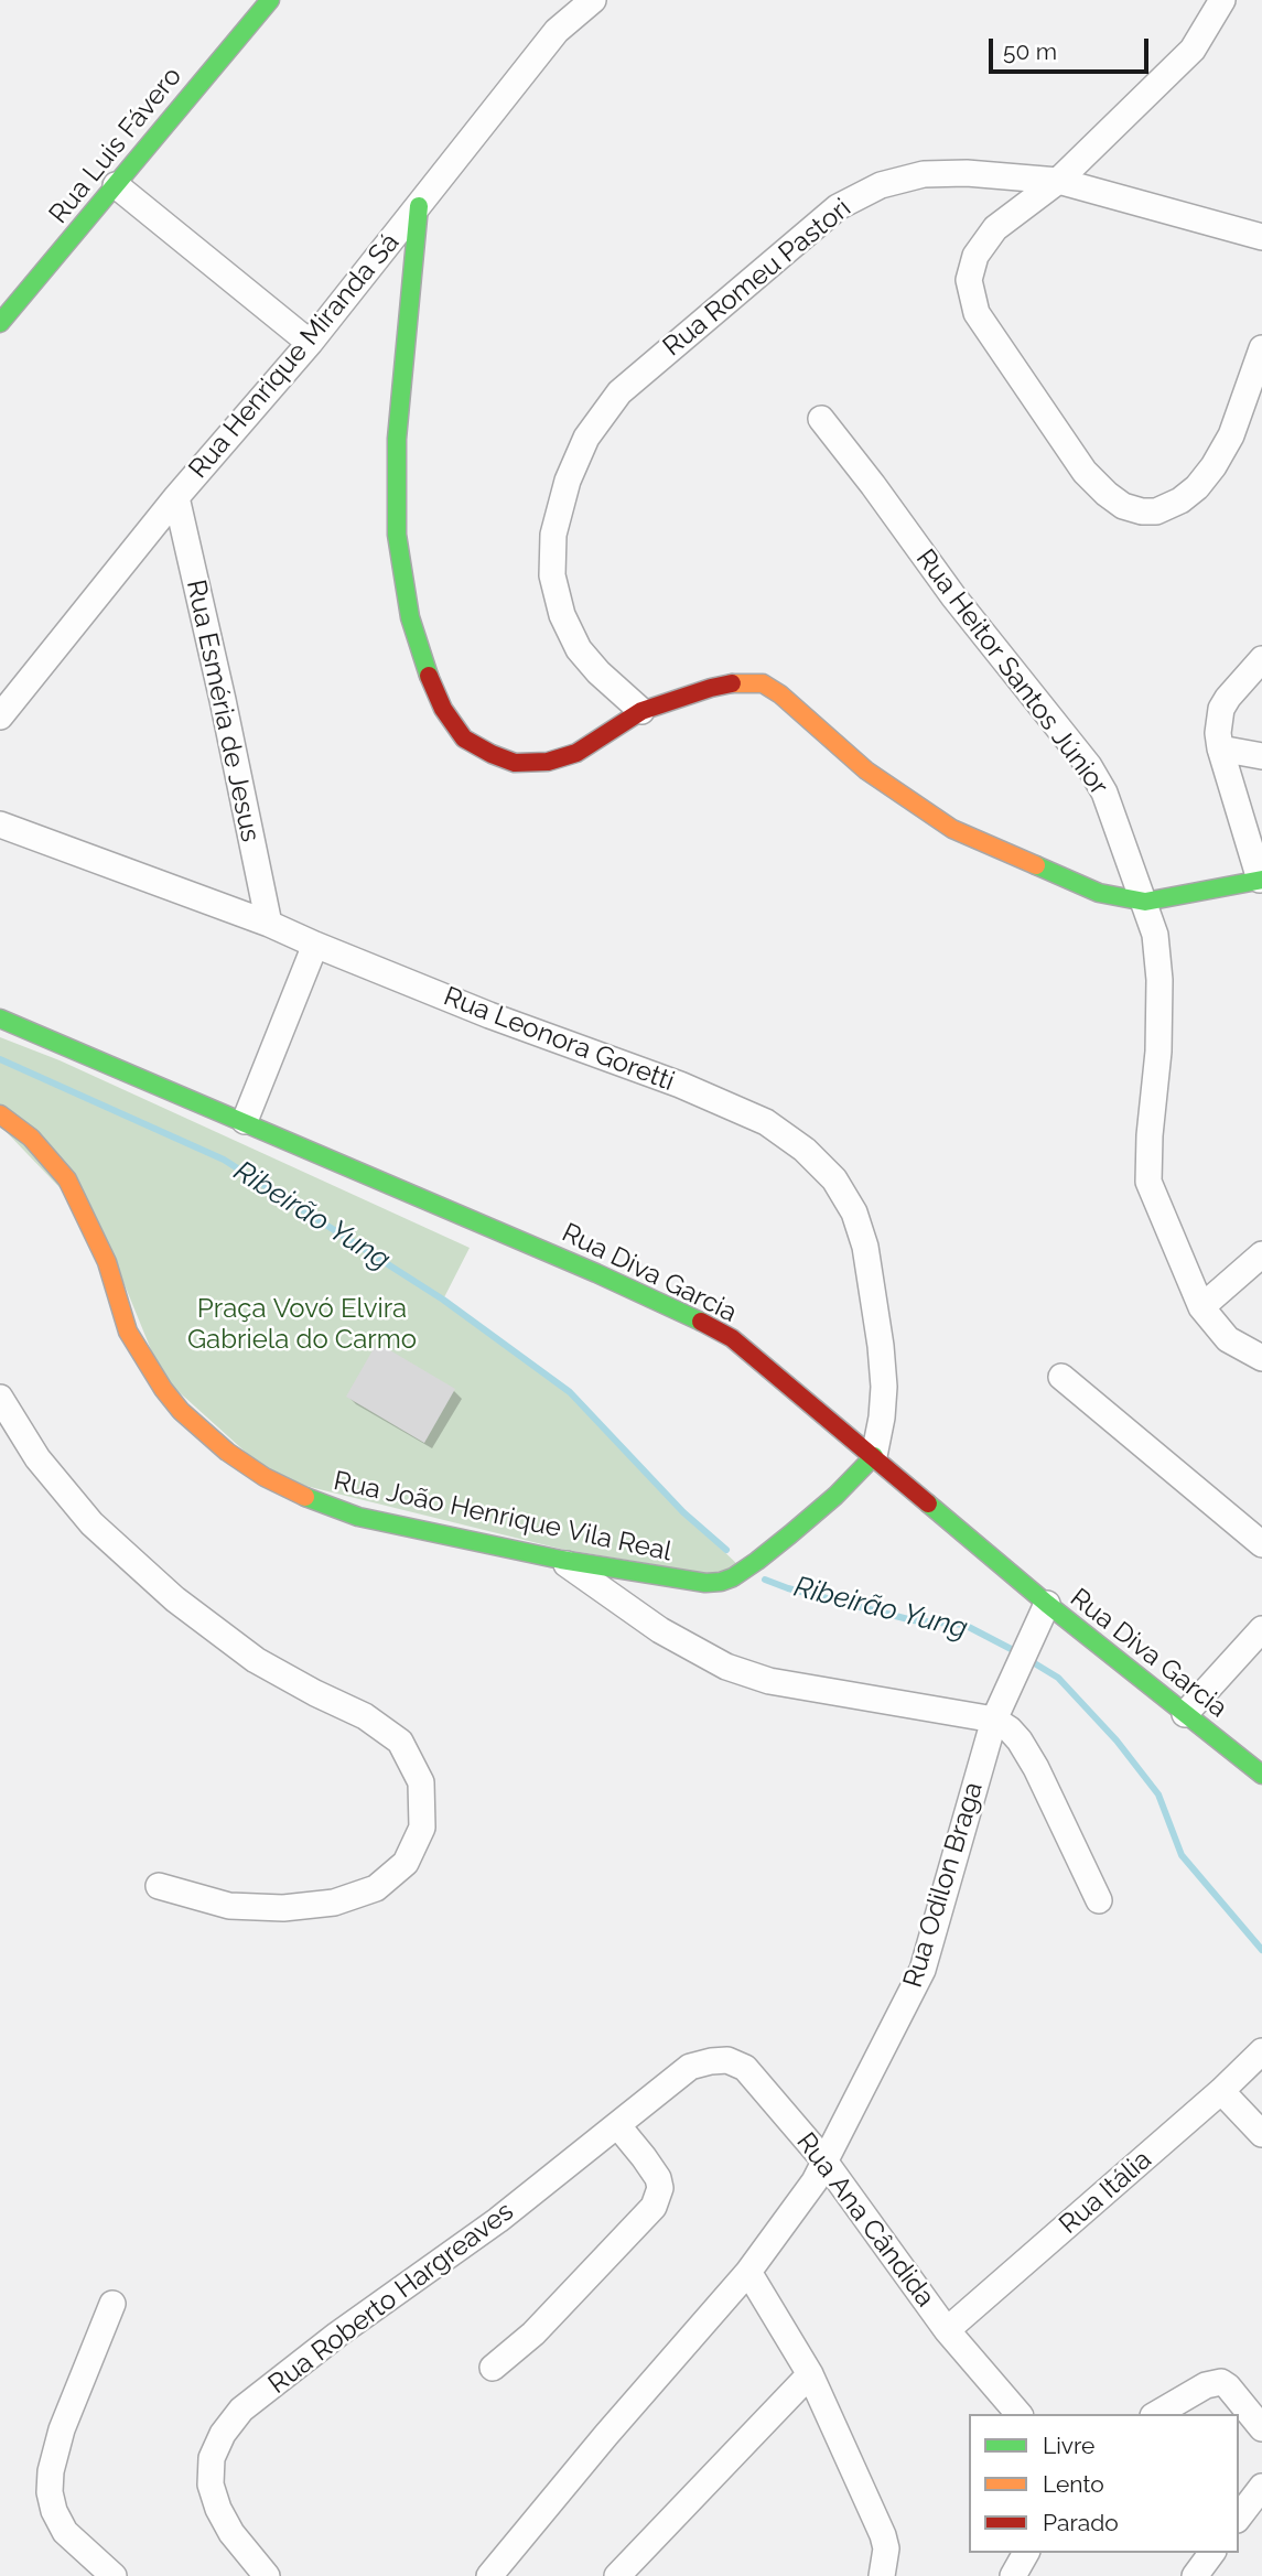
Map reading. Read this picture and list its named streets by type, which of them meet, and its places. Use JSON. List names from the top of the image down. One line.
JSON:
{"streets":{"street":["Rua Luis Fávero","Rua Romeu Pastori","Rua Henrique Miranda Sá","Rua Heitor Santos Júnior","Rua Esméria de Jesus","Rua Leonora Goretti","Rua Diva Garcia","Rua João Henrique Vila Real","Rua Odilon Braga","Rua Itália","Rua Ana Cândida","Rua Roberto Hargreaves"]},"crossings":[["Rua Henrique Miranda Sá","Rua Esméria de Jesus"],["Rua Esméria de Jesus","Rua Leonora Goretti"],["Rua Leonora Goretti","Rua Diva Garcia"],["Rua Leonora Goretti","Rua João Henrique Vila Real"],["Rua Diva Garcia","Rua João Henrique Vila Real"],["Rua Diva Garcia","Rua Odilon Braga"],["Rua Odilon Braga","Rua Ana Cândida"],["Rua Itália","Rua Ana Cândida"],["Rua Ana Cândida","Rua Roberto Hargreaves"]],"water":["Ribeirão Yung"],"parks":["Praça Vovó Elvira Gabriela do Carmo"],"legend":["Livre","Lento","Parado"],"scale_bar":"50 m"}
